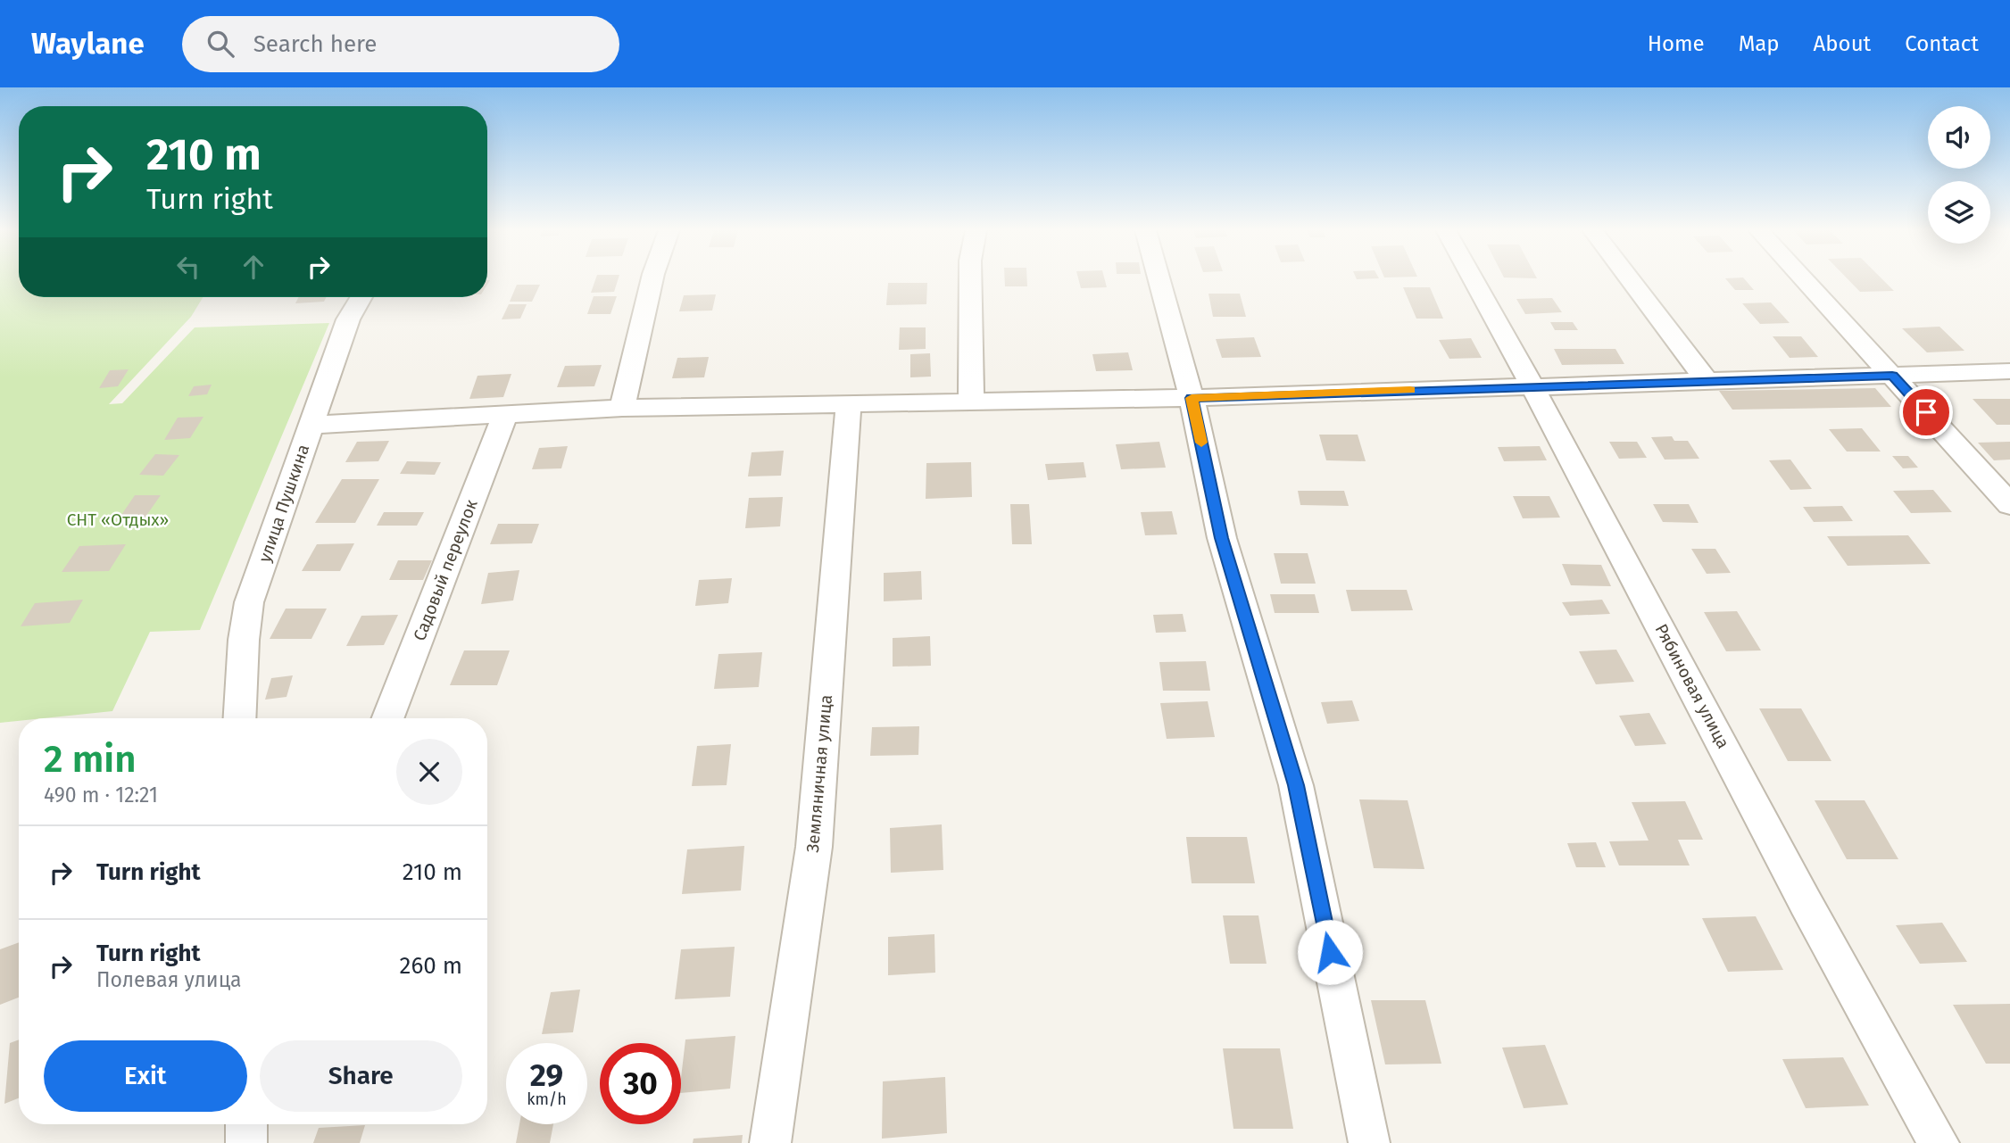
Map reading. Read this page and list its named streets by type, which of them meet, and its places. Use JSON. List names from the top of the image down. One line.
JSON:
{"streets":{"street":["улица Пушкина","Садовый переулок","Рябиновая улица","Земляничная улица"]},"parks":["СНТ «Отдых»"],"page":{"header":"Waylane","search":"Search here","nav":["Home","Map","About","Contact"],"turn":["210 m","Turn right"],"heading":["2 min","490 m · 12:21"],"list":[{"name":"Turn right","value":"210 m"},{"name":"Turn right","note":"Полевая улица","value":"260 m"}],"buttons":["Exit","Share"],"speed":"29 km/h","limit":"30"}}
